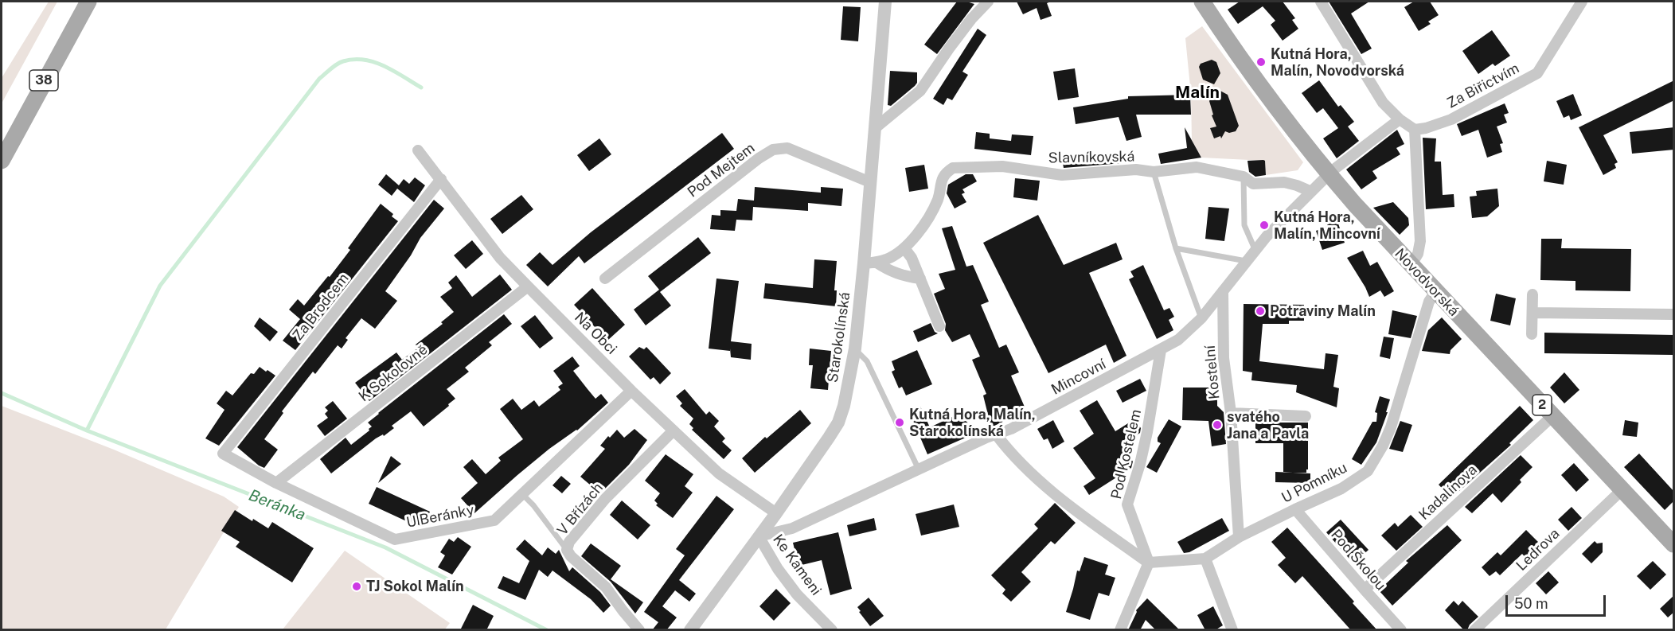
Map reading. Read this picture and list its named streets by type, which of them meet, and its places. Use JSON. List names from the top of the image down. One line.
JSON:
{"streets":{"main road":["38","Novodvorská","2"],"street":["Za Biřictvím","Slavníkovská","Pod Mejtem","Za Brodcem","Na Obci","Starokolínská","Kostelní","K Sokolovně","Mincovní","Pod Kostelem","U Pomníku","Kadalínova","V Břízách","U Beránky","Ledrova","Pod Školou","Ke Kameni"]},"crossings":[["Slavníkovská","Starokolínská"],["Slavníkovská","Mincovní"],["Pod Mejtem","Starokolínská"],["Novodvorská","Mincovní"],["Novodvorská","U Pomníku"],["Novodvorská","Kadalínova"],["Novodvorská","Ledrova"],["Za Brodcem","Na Obci"],["Za Brodcem","U Beránky"],["Na Obci","Starokolínská"],["Na Obci","K Sokolovně"],["Na Obci","V Břízách"],["Na Obci","U Beránky"],["Starokolínská","Mincovní"],["Starokolínská","Ke Kameni"],["Kostelní","Mincovní"],["Kostelní","U Pomníku"],["K Sokolovně","U Beránky"],["Mincovní","Pod Kostelem"],["Mincovní","Ke Kameni"],["Pod Kostelem","U Pomníku"],["U Pomníku","Pod Školou"],["Kadalínova","Pod Školou"]],"districts":["Malín"],"water":["Beránka"],"places":["Kutná Hora, Malín, Novodvorská","Kutná Hora, Malín, Mincovní","Potraviny Malín","Kutná Hora, Malín, Starokolínská","svatého Jana a Pavla","TJ Sokol Malín"],"scale_bar":"50 m"}
